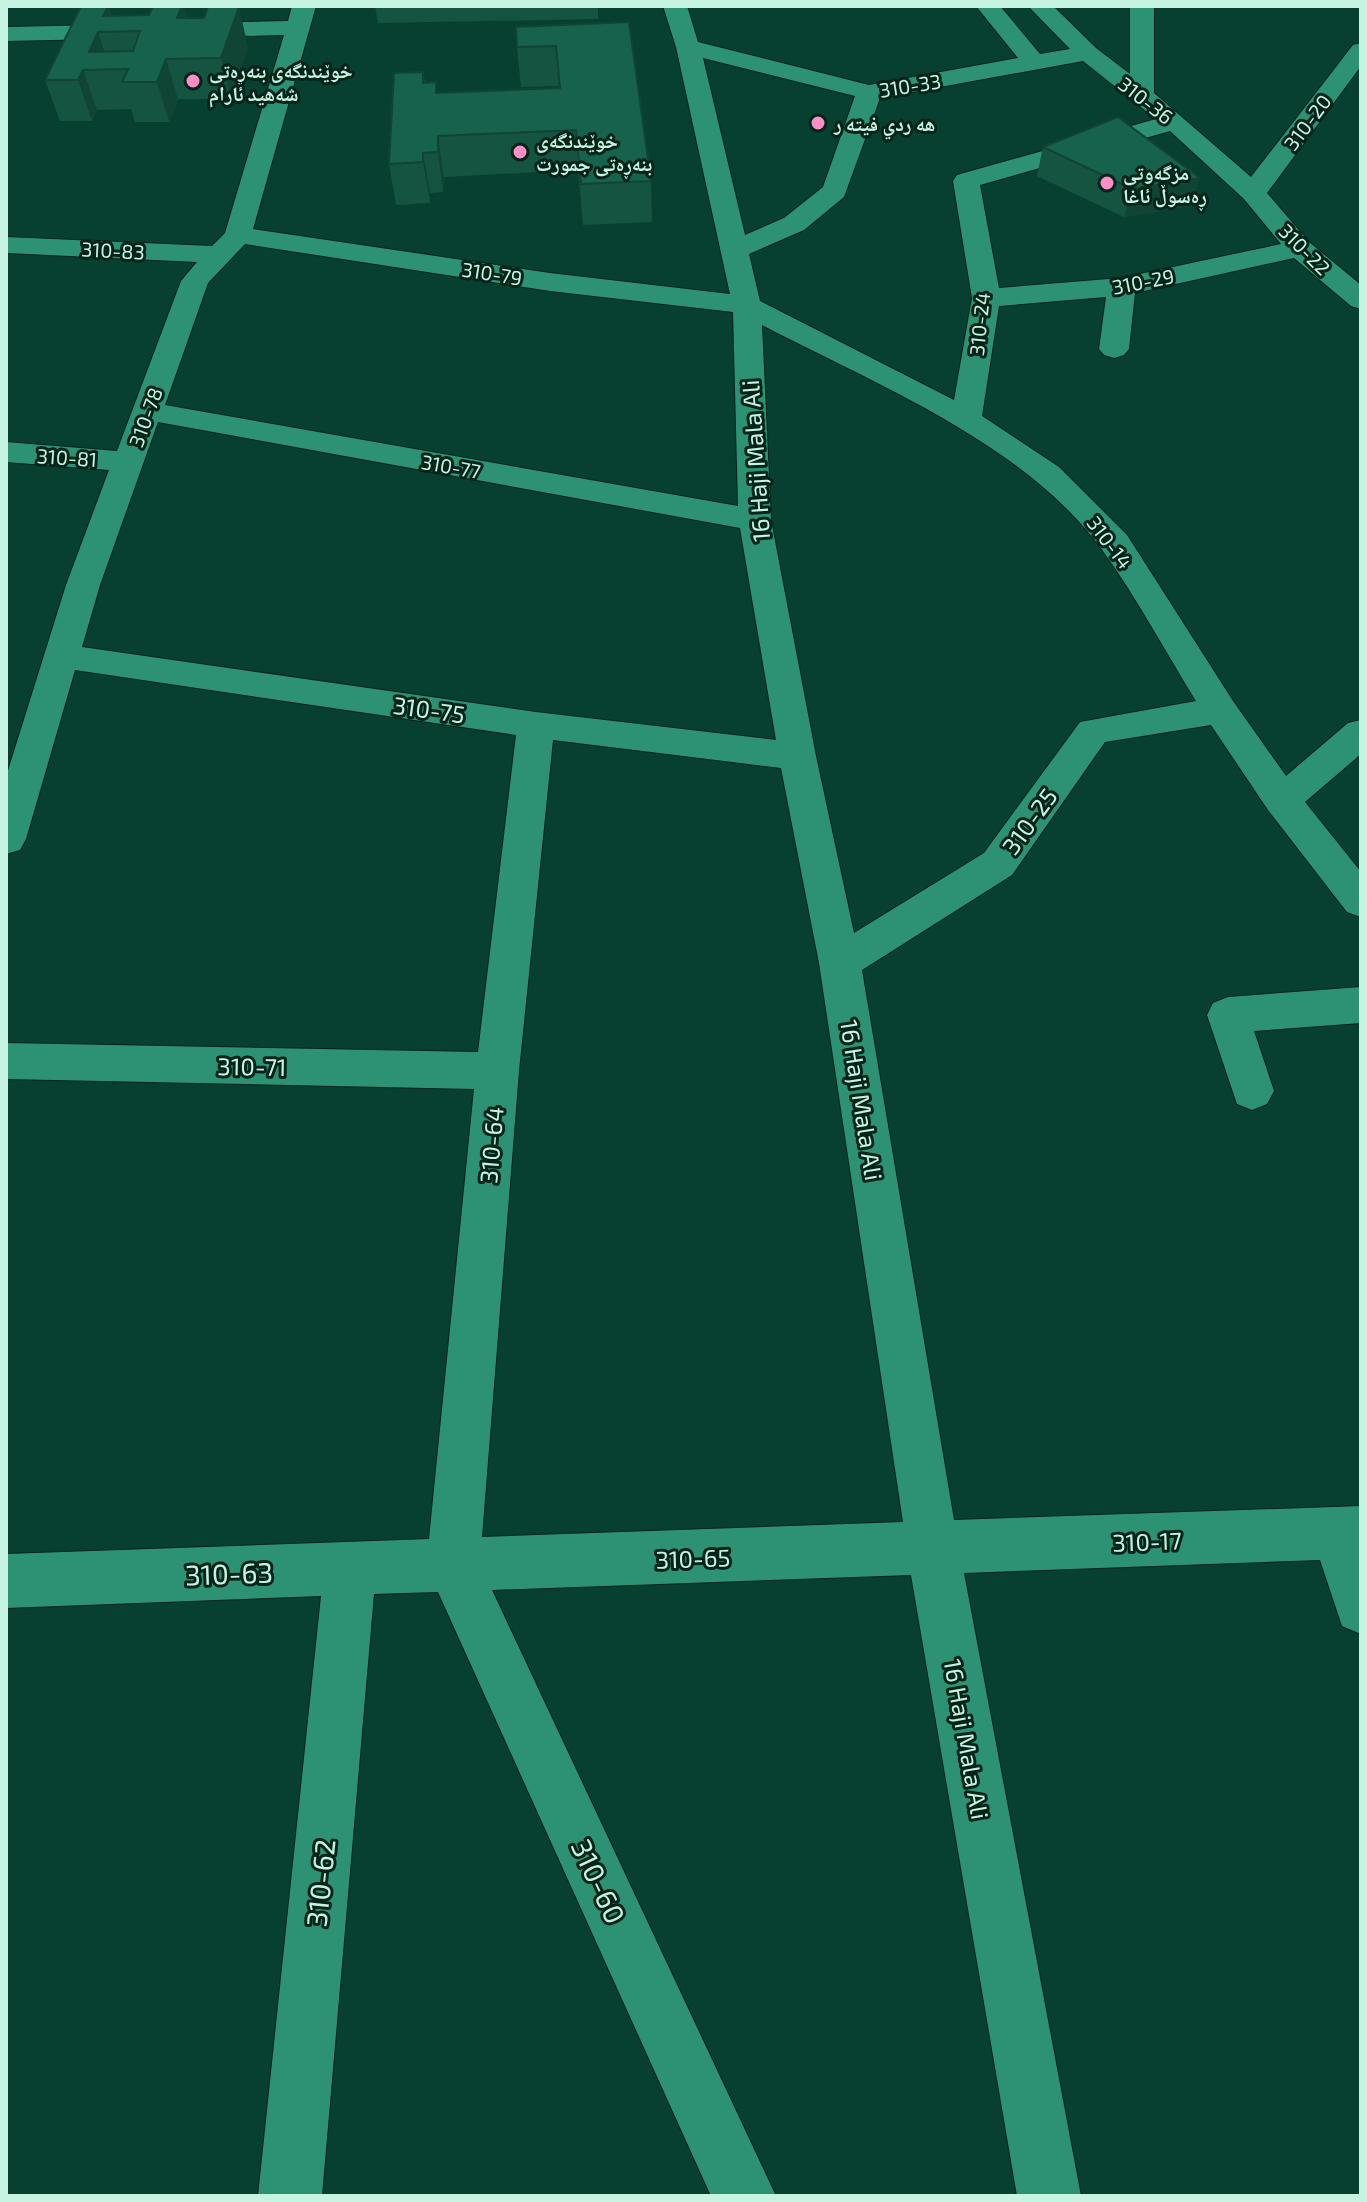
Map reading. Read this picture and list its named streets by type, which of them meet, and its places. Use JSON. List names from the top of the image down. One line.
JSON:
{"streets":{"street":["310-33","310-36","310-20","310-22","310-83","310-79","310-29","310-24","310-78","310-81","16 Haji Mala Ali","310-77","310-14","310-75","310-25","310-71","310-64","310-17","310-65","310-63","310-60","310-62"]},"crossings":[["310-33","310-36"],["310-33","16 Haji Mala Ali"],["310-36","310-20"],["310-36","310-22"],["310-36","310-24"],["310-20","310-22"],["310-22","310-29"],["310-83","310-79"],["310-83","310-78"],["310-79","310-78"],["310-79","16 Haji Mala Ali"],["310-79","310-14"],["310-29","310-24"],["310-24","310-14"],["310-78","310-81"],["310-78","310-77"],["310-78","310-75"],["16 Haji Mala Ali","310-77"],["16 Haji Mala Ali","310-14"],["16 Haji Mala Ali","310-75"],["16 Haji Mala Ali","310-25"],["16 Haji Mala Ali","310-17"],["16 Haji Mala Ali","310-65"],["310-14","310-25"],["310-75","310-64"],["310-71","310-64"],["310-64","310-65"],["310-64","310-63"],["310-64","310-60"],["310-17","310-65"],["310-65","310-63"],["310-65","310-60"],["310-63","310-60"],["310-63","310-62"]],"places":["خوێندنگەی بنەڕەتی شەهید ئارام","هه ردي فيته ر","خوێندنگەی بنەڕەتی جمورت","مزگەوتی ڕەسوڵ ئاغا"]}
